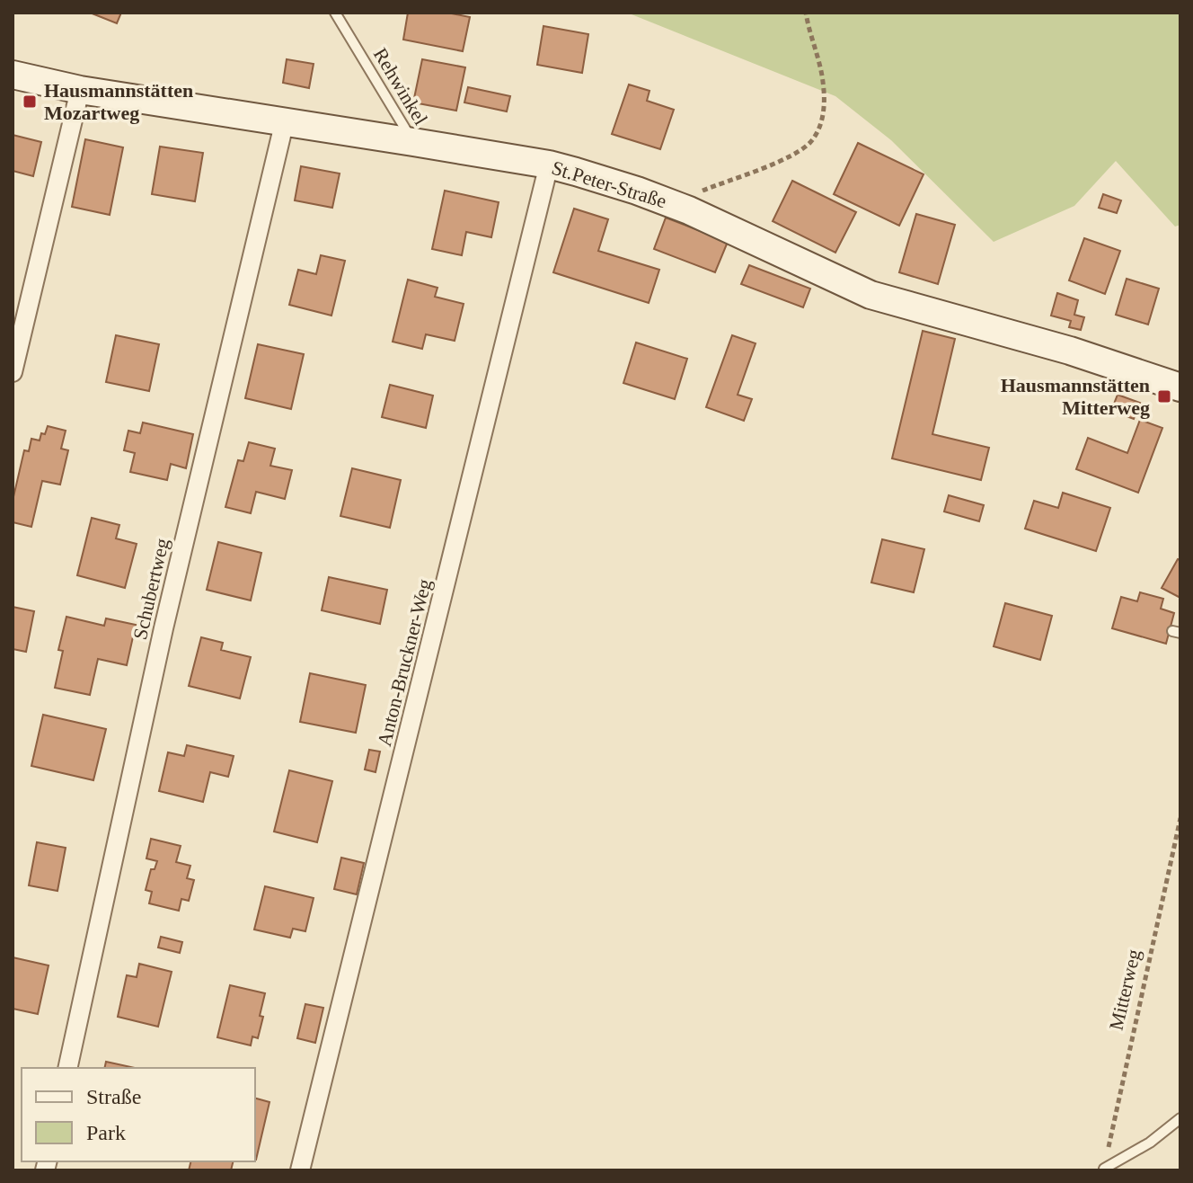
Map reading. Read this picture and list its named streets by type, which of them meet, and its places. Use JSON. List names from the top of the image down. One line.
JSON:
{"streets":{"main road":["St.Peter-Straße"],"street":["Schubertweg","Anton-Bruckner-Weg"],"lane":["Rehwinkel"],"path":["Mitterweg"]},"crossings":[["Rehwinkel","St.Peter-Straße"],["St.Peter-Straße","Schubertweg"],["St.Peter-Straße","Anton-Bruckner-Weg"]],"places":{"transit":["Hausmannstätten Mozartweg","Hausmannstätten Mitterweg"]},"legend":["Straße","Park"]}
